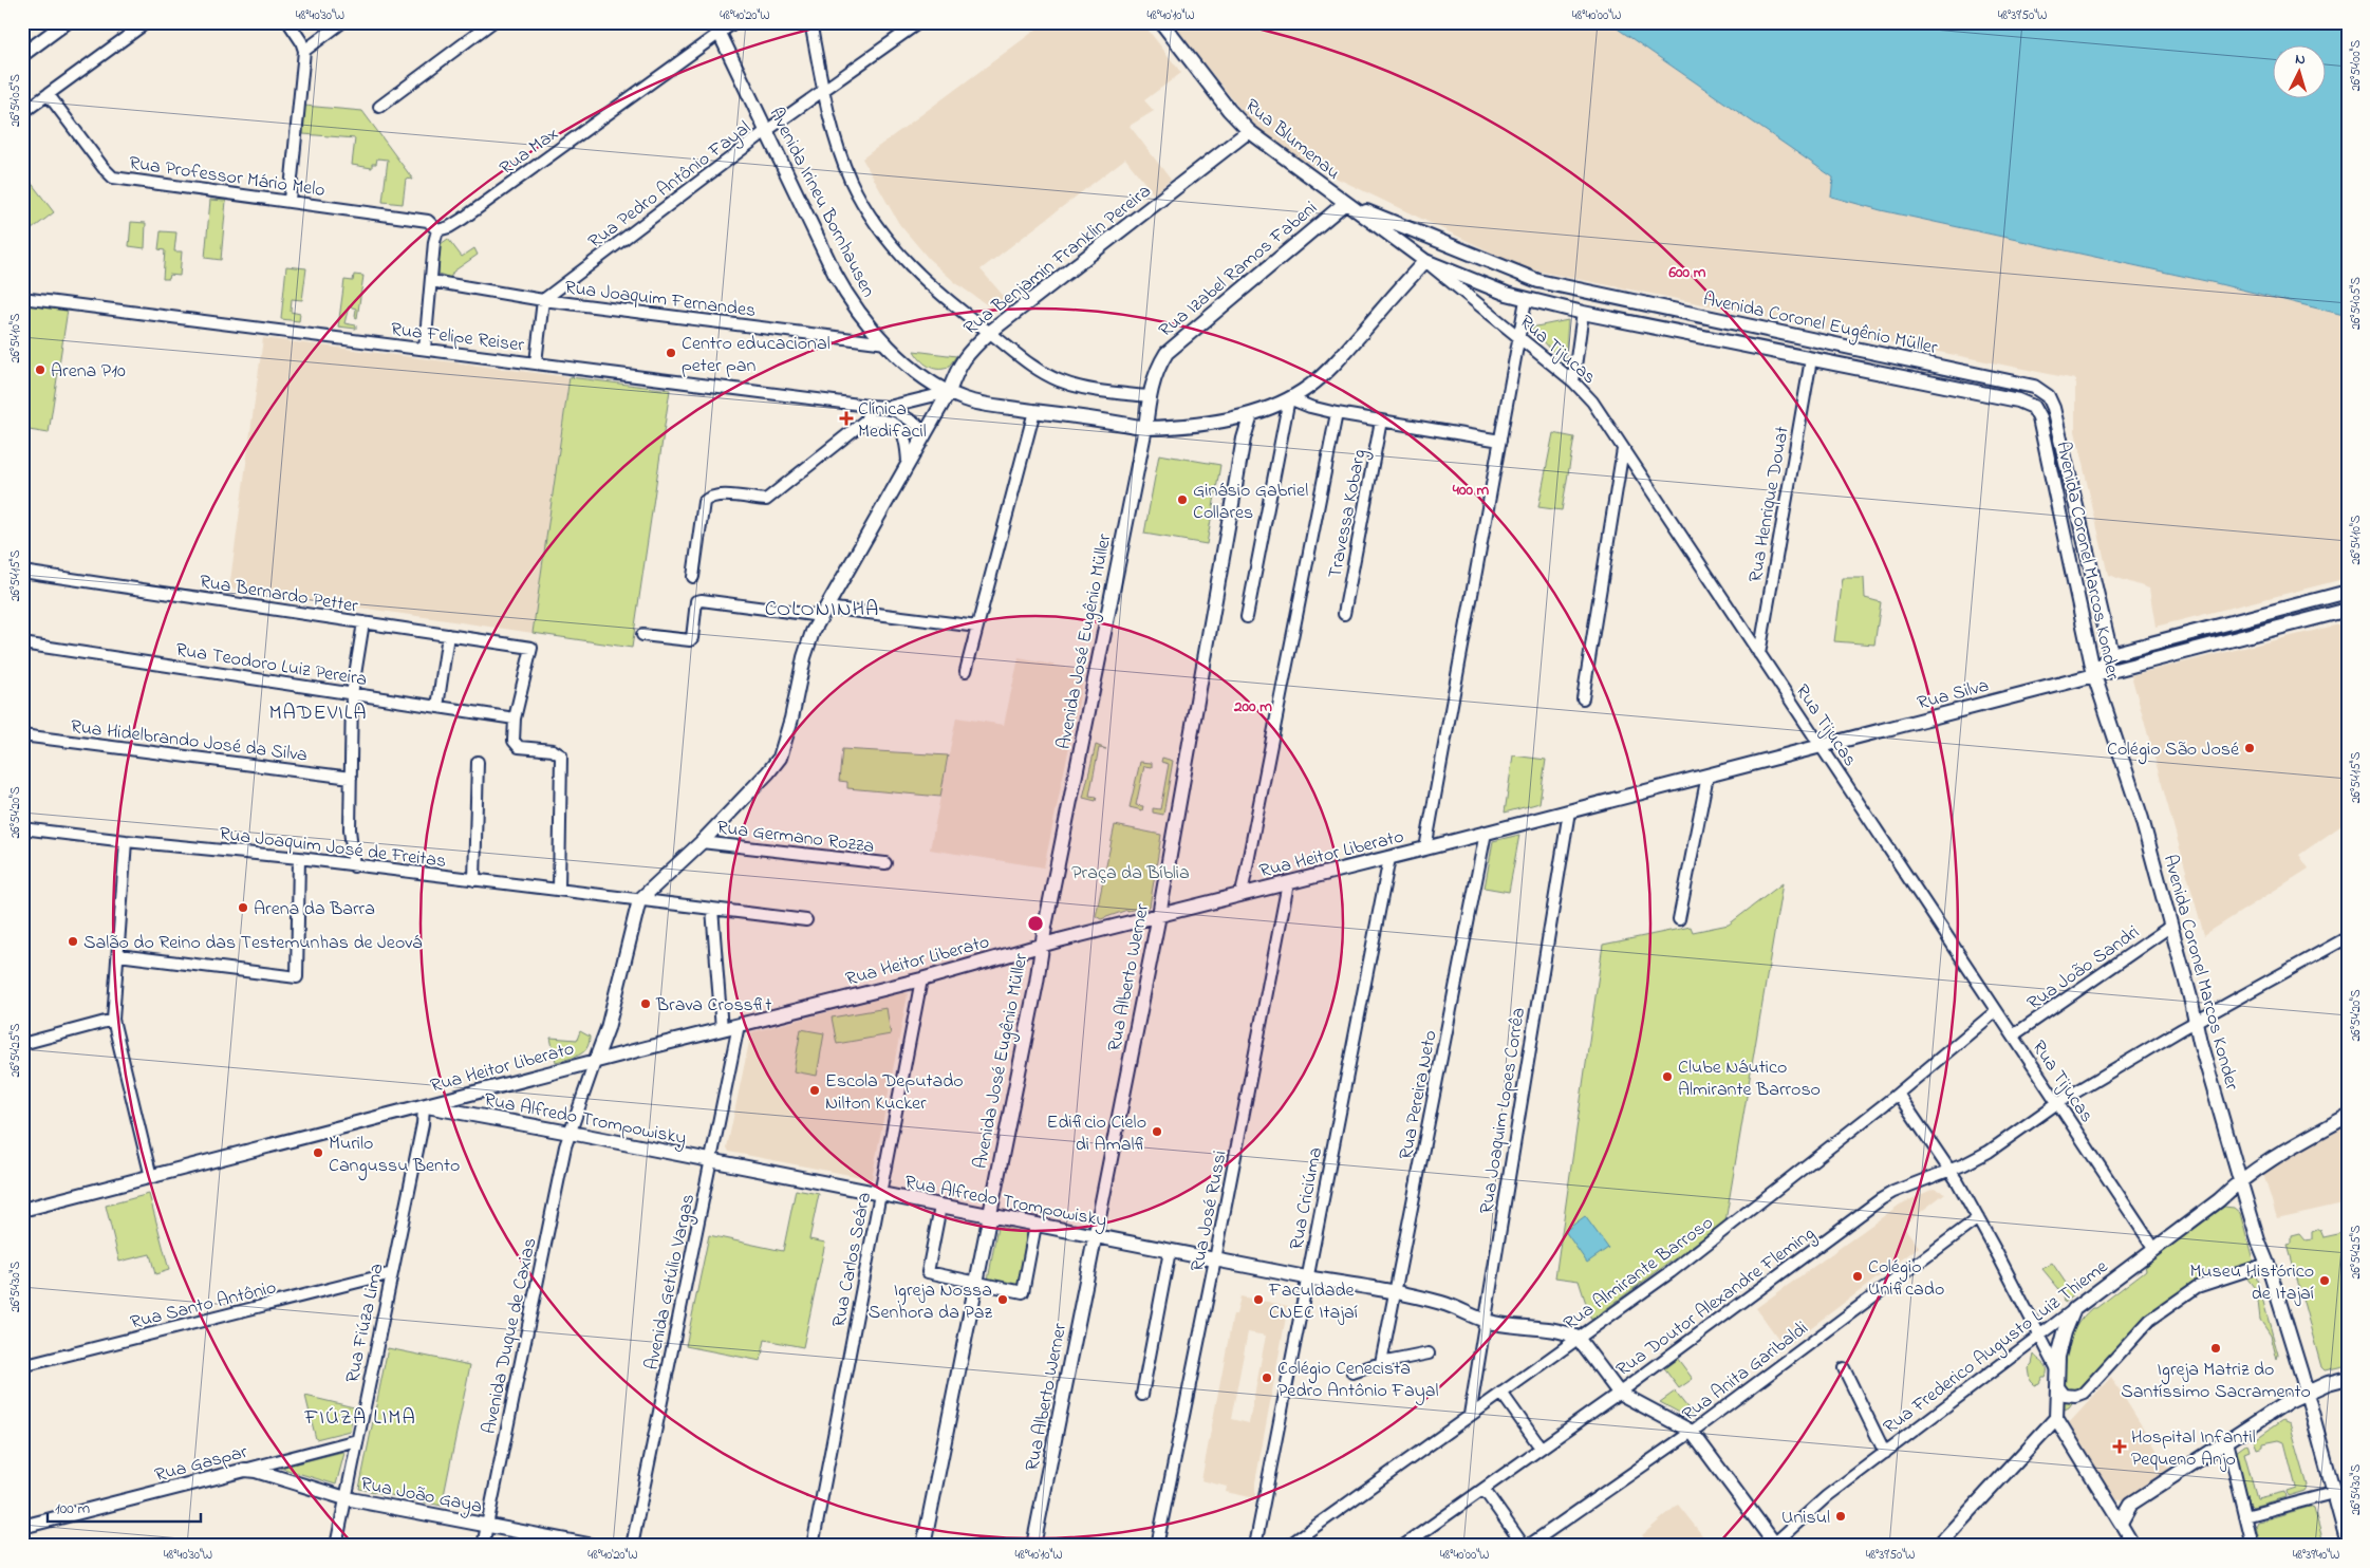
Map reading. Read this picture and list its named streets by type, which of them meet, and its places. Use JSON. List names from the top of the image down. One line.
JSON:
{"streets":{"main road":["Rua Blumenau","Avenida Irineu Bornhausen","Rua Benjamin Franklin Pereira","Rua Izabel Ramos Fabeni","Avenida Coronel Eugênio Müller","Avenida Coronel Marcos Konder","Avenida José Eugênio Müller","Rua Silva","Rua Heitor Liberato","Rua Alberto Werner","Rua Alfredo Trompowisky","Rua Frederico Augusto Luiz Thieme","Rua Gaspar","Rua João Gaya"],"street":["Rua Max","Rua Professor Mário Melo","Rua Pedro Antônio Fayal","Rua Joaquim Fernandes","Rua Felipe Reiser","Rua Tijucas","Rua Henrique Douat","Travessa Kobarg","Rua Bernardo Petter","Rua Teodoro Luiz Pereira","Rua Hidelbrando José da Silva","Rua Germano Rozza","Rua Joaquim José de Freitas","Rua João Sandri","Rua Pereira Neto","Rua Joaquim Lopes Corrêa","Rua Criciúma","Rua José Russi","Rua Carlos Seára","Rua Almirante Barroso","Avenida Getúlio Vargas","Rua Doutor Alexandre Fleming","Rua Santo Antônio","Rua Fiúza Lima","Avenida Duque de Caxias","Rua Anita Garibaldi"]},"crossings":[["Rua Blumenau","Avenida Irineu Bornhausen"],["Rua Blumenau","Rua Benjamin Franklin Pereira"],["Rua Blumenau","Rua Izabel Ramos Fabeni"],["Rua Blumenau","Avenida Coronel Eugênio Müller"],["Rua Blumenau","Rua Tijucas"],["Rua Max","Rua Professor Mário Melo"],["Rua Max","Avenida Irineu Bornhausen"],["Rua Pedro Antônio Fayal","Avenida Irineu Bornhausen"],["Rua Pedro Antônio Fayal","Rua Joaquim Fernandes"],["Avenida Irineu Bornhausen","Rua Benjamin Franklin Pereira"],["Avenida Irineu Bornhausen","Rua Izabel Ramos Fabeni"],["Avenida Irineu Bornhausen","Rua Joaquim Fernandes"],["Avenida Irineu Bornhausen","Avenida Coronel Eugênio Müller"],["Avenida Irineu Bornhausen","Rua Felipe Reiser"],["Avenida Irineu Bornhausen","Rua Tijucas"],["Avenida Irineu Bornhausen","Avenida José Eugênio Müller"],["Avenida Irineu Bornhausen","Rua Alberto Werner"],["Rua Benjamin Franklin Pereira","Rua Felipe Reiser"],["Rua Benjamin Franklin Pereira","Rua Germano Rozza"],["Rua Benjamin Franklin Pereira","Rua Joaquim José de Freitas"],["Rua Izabel Ramos Fabeni","Avenida Coronel Eugênio Müller"],["Rua Izabel Ramos Fabeni","Avenida José Eugênio Müller"],["Avenida Coronel Eugênio Müller","Rua Tijucas"],["Avenida Coronel Eugênio Müller","Rua Henrique Douat"],["Avenida Coronel Eugênio Müller","Avenida Coronel Marcos Konder"],["Rua Tijucas","Rua Henrique Douat"],["Rua Tijucas","Rua Silva"],["Rua Tijucas","Rua Heitor Liberato"],["Rua Tijucas","Rua João Sandri"],["Rua Tijucas","Rua Almirante Barroso"],["Rua Tijucas","Rua Doutor Alexandre Fleming"],["Rua Tijucas","Rua Frederico Augusto Luiz Thieme"],["Avenida Coronel Marcos Konder","Rua Silva"],["Avenida Coronel Marcos Konder","Rua João Sandri"],["Avenida Coronel Marcos Konder","Rua Doutor Alexandre Fleming"],["Avenida Coronel Marcos Konder","Rua Frederico Augusto Luiz Thieme"],["Rua Bernardo Petter","Rua Teodoro Luiz Pereira"],["Avenida José Eugênio Müller","Rua Heitor Liberato"],["Avenida José Eugênio Müller","Rua Alfredo Trompowisky"],["Rua Silva","Rua Heitor Liberato"],["Rua Heitor Liberato","Rua Alberto Werner"],["Rua Heitor Liberato","Rua Pereira Neto"],["Rua Heitor Liberato","Rua Joaquim Lopes Corrêa"],["Rua Heitor Liberato","Rua Alfredo Trompowisky"],["Rua Heitor Liberato","Rua Criciúma"],["Rua Heitor Liberato","Rua José Russi"],["Rua Heitor Liberato","Rua Carlos Seára"],["Rua Heitor Liberato","Avenida Getúlio Vargas"],["Rua Heitor Liberato","Rua Fiúza Lima"],["Rua Alberto Werner","Rua Alfredo Trompowisky"],["Rua Pereira Neto","Rua Alfredo Trompowisky"],["Rua Joaquim Lopes Corrêa","Rua Alfredo Trompowisky"],["Rua Joaquim Lopes Corrêa","Rua Almirante Barroso"],["Rua Alfredo Trompowisky","Rua Criciúma"],["Rua Alfredo Trompowisky","Rua José Russi"],["Rua Alfredo Trompowisky","Rua Carlos Seára"],["Rua Alfredo Trompowisky","Rua Almirante Barroso"],["Rua Alfredo Trompowisky","Avenida Getúlio Vargas"],["Rua Alfredo Trompowisky","Rua Fiúza Lima"],["Rua Alfredo Trompowisky","Avenida Duque de Caxias"],["Rua Santo Antônio","Rua Fiúza Lima"],["Rua Fiúza Lima","Rua Gaspar"],["Rua Fiúza Lima","Rua João Gaya"],["Avenida Duque de Caxias","Rua João Gaya"],["Rua Gaspar","Rua João Gaya"]],"districts":["COLONINHA","MADEVILA","FIÚZA LIMA"],"parks":["Praça da Bíblia"],"places":{"other":["Centro educacional peter pan","Arena P10","Ginásio Gabriel Collares","Colégio São José","Arena da Barra","Salão do Reino das Testemunhas de Jeová","Brava Crossfit","Clube Náutico Almirante Barroso","Escola Deputado Nilton Kucker","Edificio Cielo di Amalfi","Murilo Cangussu Bento","Colégio Unificado","Museu Histórico de Itajaí","Igreja Nossa Senhora da Paz","Faculdade CNEC Itajaí","Igreja Matriz do Santíssimo Sacramento","Colégio Cenecista Pedro Antônio Fayal","Unisul"],"health":["Clínica Medifacil","Hospital Infantil Pequeno Anjo"]},"scale_bar":"100 m","north":"top","coordinates":["48°40'30\"W","48°40'20\"W","48°40'10\"W","48°40'00\"W","48°39'50\"W","26°54'00\"S","26°54'05\"S","26°54'10\"S","26°54'15\"S","26°54'20\"S","26°54'25\"S","26°54'30\"S","48°39'40\"W"],"rings":["600 m","400 m","200 m"]}
